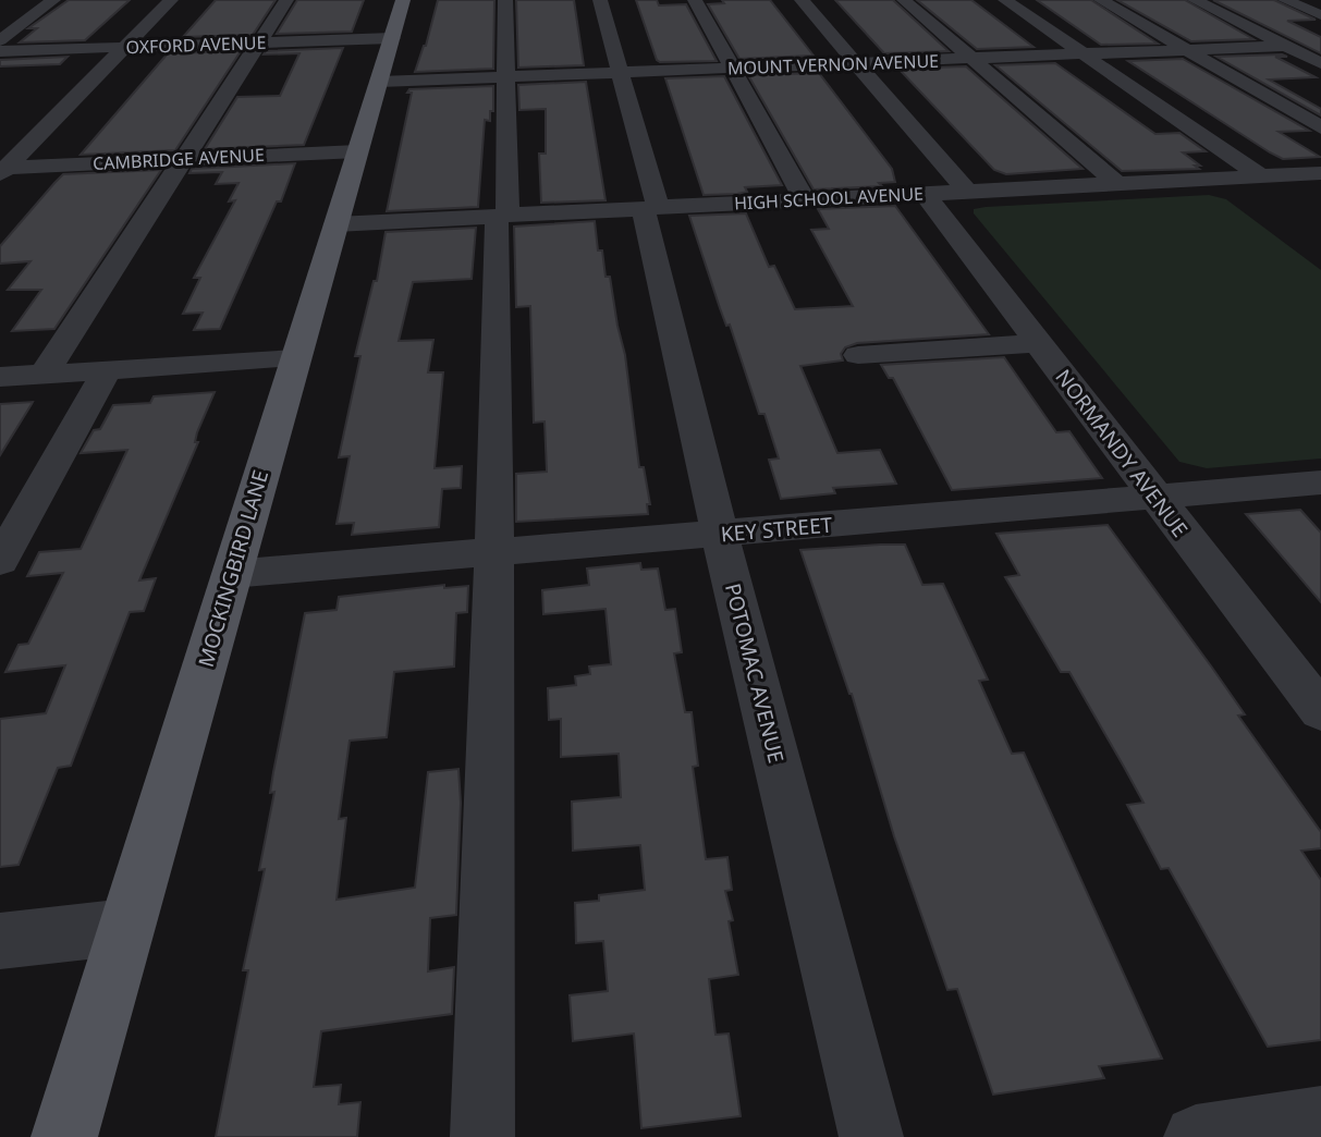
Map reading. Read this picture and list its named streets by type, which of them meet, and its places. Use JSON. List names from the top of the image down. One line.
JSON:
{"streets":{"main road":["MOCKINGBIRD LANE"],"street":["OXFORD AVENUE","MOUNT VERNON AVENUE","CAMBRIDGE AVENUE","HIGH SCHOOL AVENUE","NORMANDY AVENUE","KEY STREET","POTOMAC AVENUE"]},"crossings":[["OXFORD AVENUE","MOCKINGBIRD LANE"],["MOUNT VERNON AVENUE","MOCKINGBIRD LANE"],["MOUNT VERNON AVENUE","POTOMAC AVENUE"],["CAMBRIDGE AVENUE","MOCKINGBIRD LANE"],["HIGH SCHOOL AVENUE","NORMANDY AVENUE"],["HIGH SCHOOL AVENUE","MOCKINGBIRD LANE"],["HIGH SCHOOL AVENUE","POTOMAC AVENUE"],["NORMANDY AVENUE","KEY STREET"],["KEY STREET","MOCKINGBIRD LANE"],["KEY STREET","POTOMAC AVENUE"]]}
